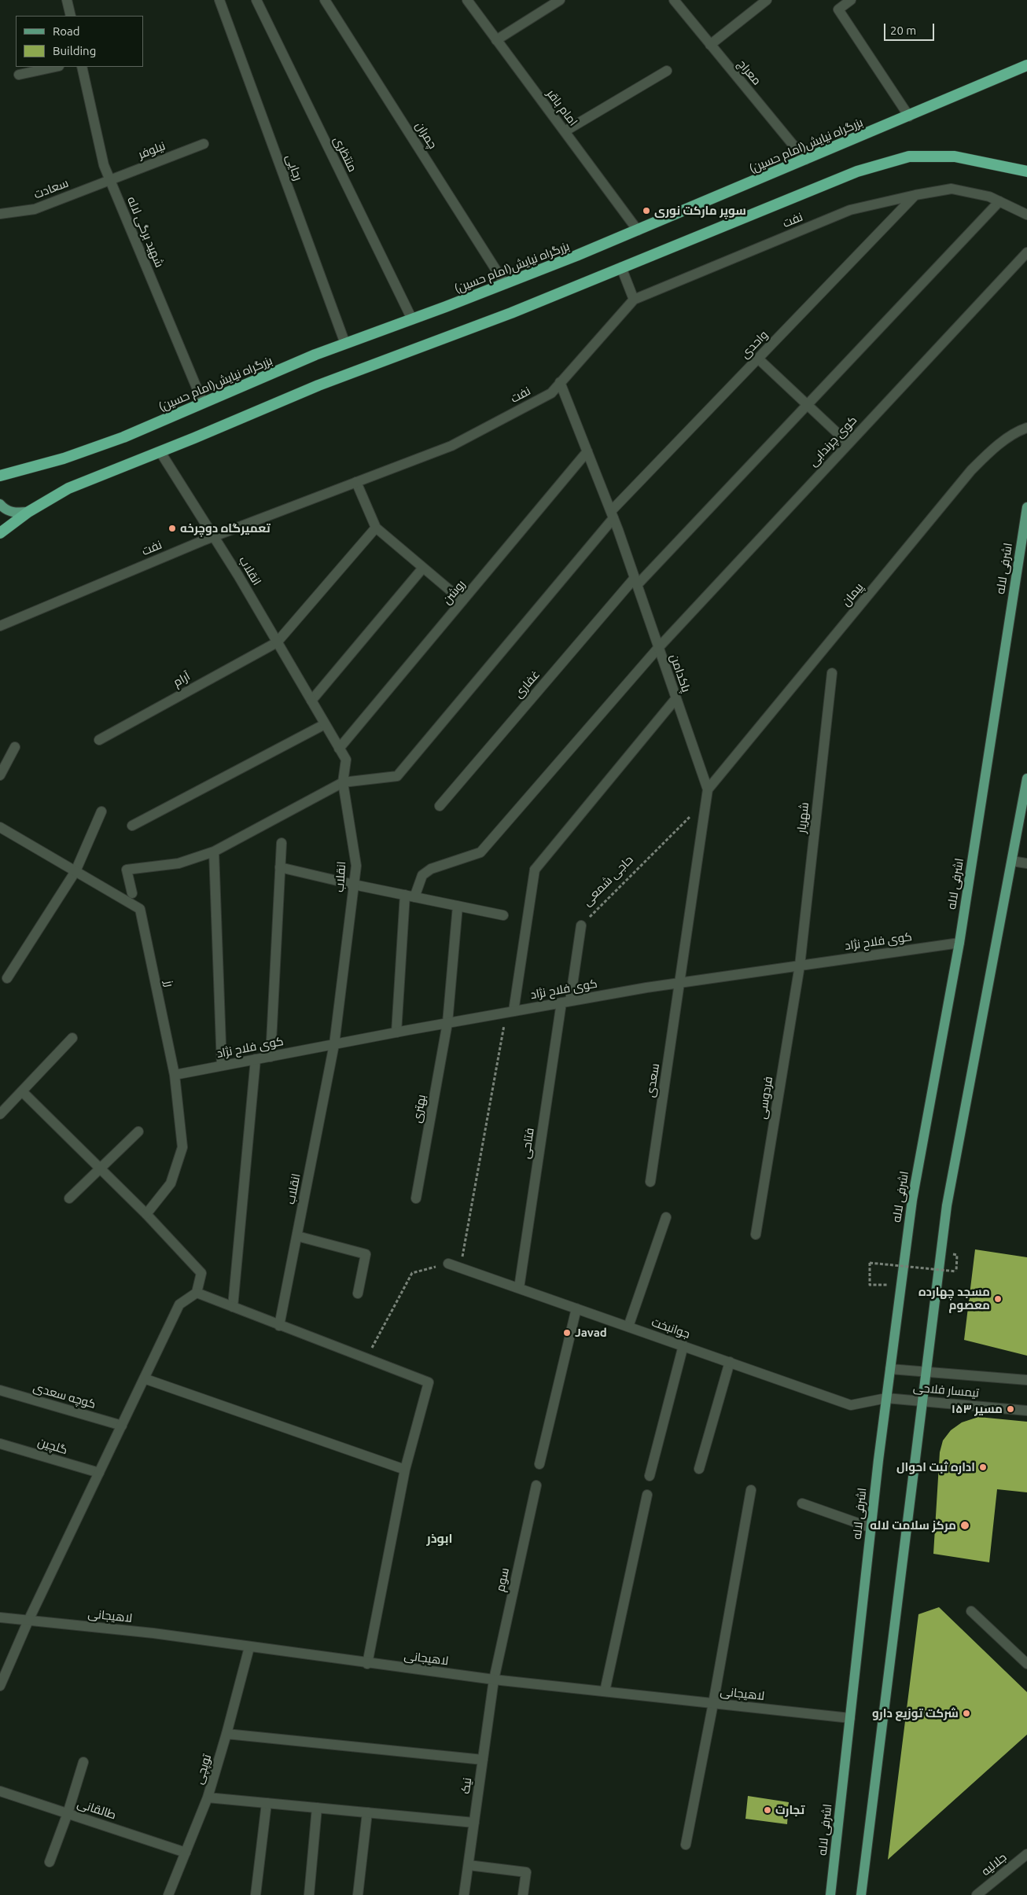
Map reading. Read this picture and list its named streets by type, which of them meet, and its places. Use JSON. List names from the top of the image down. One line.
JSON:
{"streets":{"highway":["بزرگراه نیایش(امام حسین)"],"main road":["اشرفی لاله"],"street":["معراج","امام باقر","چمران","نیلوفر","منتظری","رجایی","سعادت","نفت","شهید برگی لاله","واحدی","کوی چرندابی","انقلاب","روشن","پیمان","پاکدامن","آرام","غفاری","شهریار","کوی فلاح نژاد","رز","سعدی","فردوسی","بهتری","فتاحی","جوانبخت","تیمسار فلاحی","کوچه سعدی","گلچین","سوم","لاهیجانی","توپچی","نیک","طالقانی","جلالیه"],"path":["حاجی شمعی"]},"crossings":[["معراج","بزرگراه نیایش(امام حسین)"],["امام باقر","بزرگراه نیایش(امام حسین)"],["چمران","بزرگراه نیایش(امام حسین)"],["بزرگراه نیایش(امام حسین)","منتظری"],["بزرگراه نیایش(امام حسین)","رجایی"],["بزرگراه نیایش(امام حسین)","شهید برگی لاله"],["نیلوفر","سعادت"],["نیلوفر","شهید برگی لاله"],["سعادت","شهید برگی لاله"],["نفت","واحدی"],["نفت","انقلاب"],["نفت","پاکدامن"],["نفت","غفاری"],["واحدی","انقلاب"],["واحدی","پاکدامن"],["کوی چرندابی","پاکدامن"],["کوی چرندابی","کوی فلاح نژاد"],["اشرفی لاله","کوی فلاح نژاد"],["اشرفی لاله","جوانبخت"],["اشرفی لاله","تیمسار فلاحی"],["اشرفی لاله","لاهیجانی"],["انقلاب","روشن"],["انقلاب","آرام"],["انقلاب","کوی فلاح نژاد"],["روشن","پاکدامن"],["پیمان","پاکدامن"],["پاکدامن","غفاری"],["پاکدامن","حاجی شمعی"],["پاکدامن","کوی فلاح نژاد"],["پاکدامن","سعدی"],["شهریار","کوی فلاح نژاد"],["شهریار","فردوسی"],["کوی فلاح نژاد","رز"],["کوی فلاح نژاد","سعدی"],["کوی فلاح نژاد","فردوسی"],["کوی فلاح نژاد","بهتری"],["کوی فلاح نژاد","فتاحی"],["فتاحی","جوانبخت"],["جوانبخت","تیمسار فلاحی"],["سوم","لاهیجانی"],["سوم","نیک"],["لاهیجانی","توپچی"],["لاهیجانی","نیک"],["توپچی","طالقانی"]],"districts":["ابوذر"],"places":["سوپر مارکت نوری","تعمیرگاه دوچرخه","مسجد چهارده معصوم","Javad","مسیر ۱۵۳","اداره ثبت احوال","مرکز سلامت لاله","شرکت توزیع دارو","تجارت"],"legend":["Road","Building"],"scale_bar":"20 m"}
